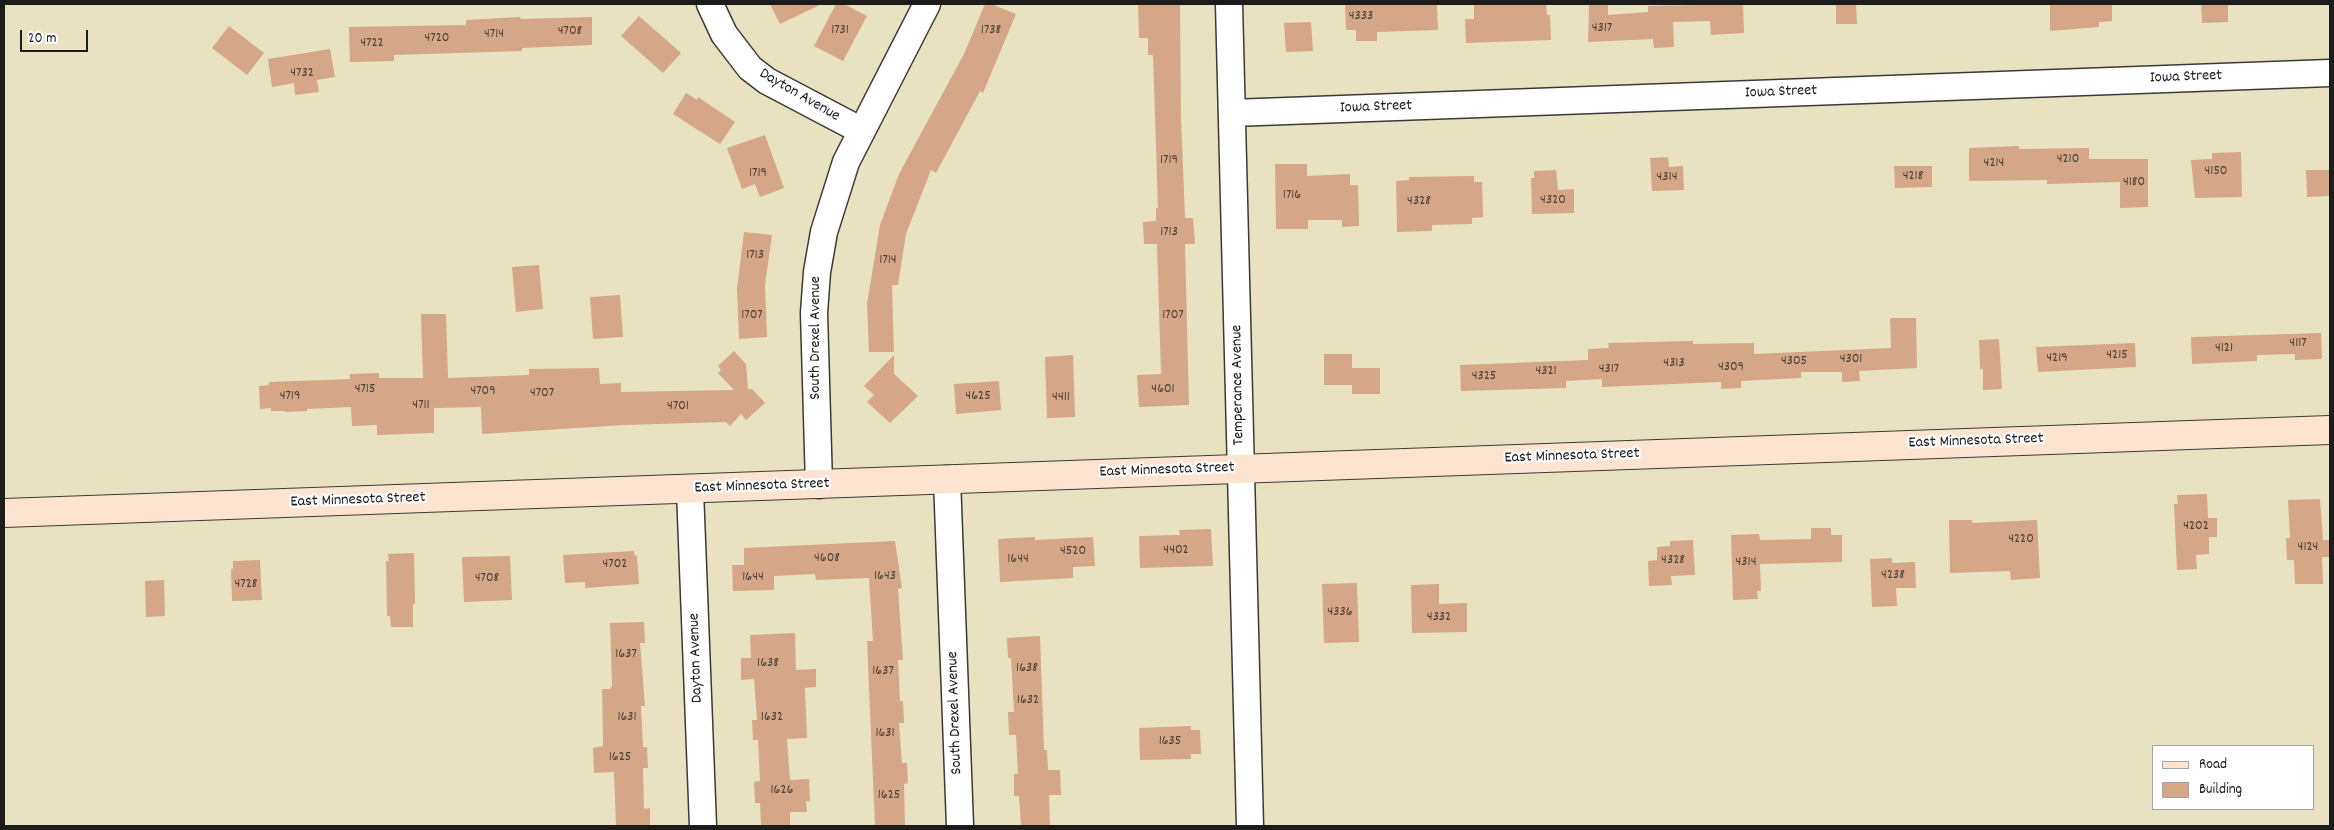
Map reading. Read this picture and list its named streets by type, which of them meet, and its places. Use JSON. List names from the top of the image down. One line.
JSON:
{"streets":{"street":["Iowa Street","Dayton Avenue","South Drexel Avenue","Temperance Avenue","East Minnesota Street"]},"crossings":[["Iowa Street","Temperance Avenue"],["Dayton Avenue","South Drexel Avenue"],["Dayton Avenue","East Minnesota Street"],["South Drexel Avenue","East Minnesota Street"],["Temperance Avenue","East Minnesota Street"]],"house_numbers":["4333","4317","1731","1738","4708","4714","4720","4722","4732","4210","1719","4214","4150","1719","4218","4314","4180","1716","4320","4328","1713","1713","1714","1707","1707","4117","4121","4215","4219","4301","4305","4313","4309","4317","4321","4325","4715","4601","4709","4707","4719","4625","4411","4711","4701","4202","4220","4124","4402","4520","4608","1644","4328","4314","4702","4238","1643","1644","4708","4728","4336","4332","1637","1638","1638","1637","1632","1631","1632","1631","1635","1625","1626","1625"],"legend":["Road","Building"],"scale_bar":"20 m"}
